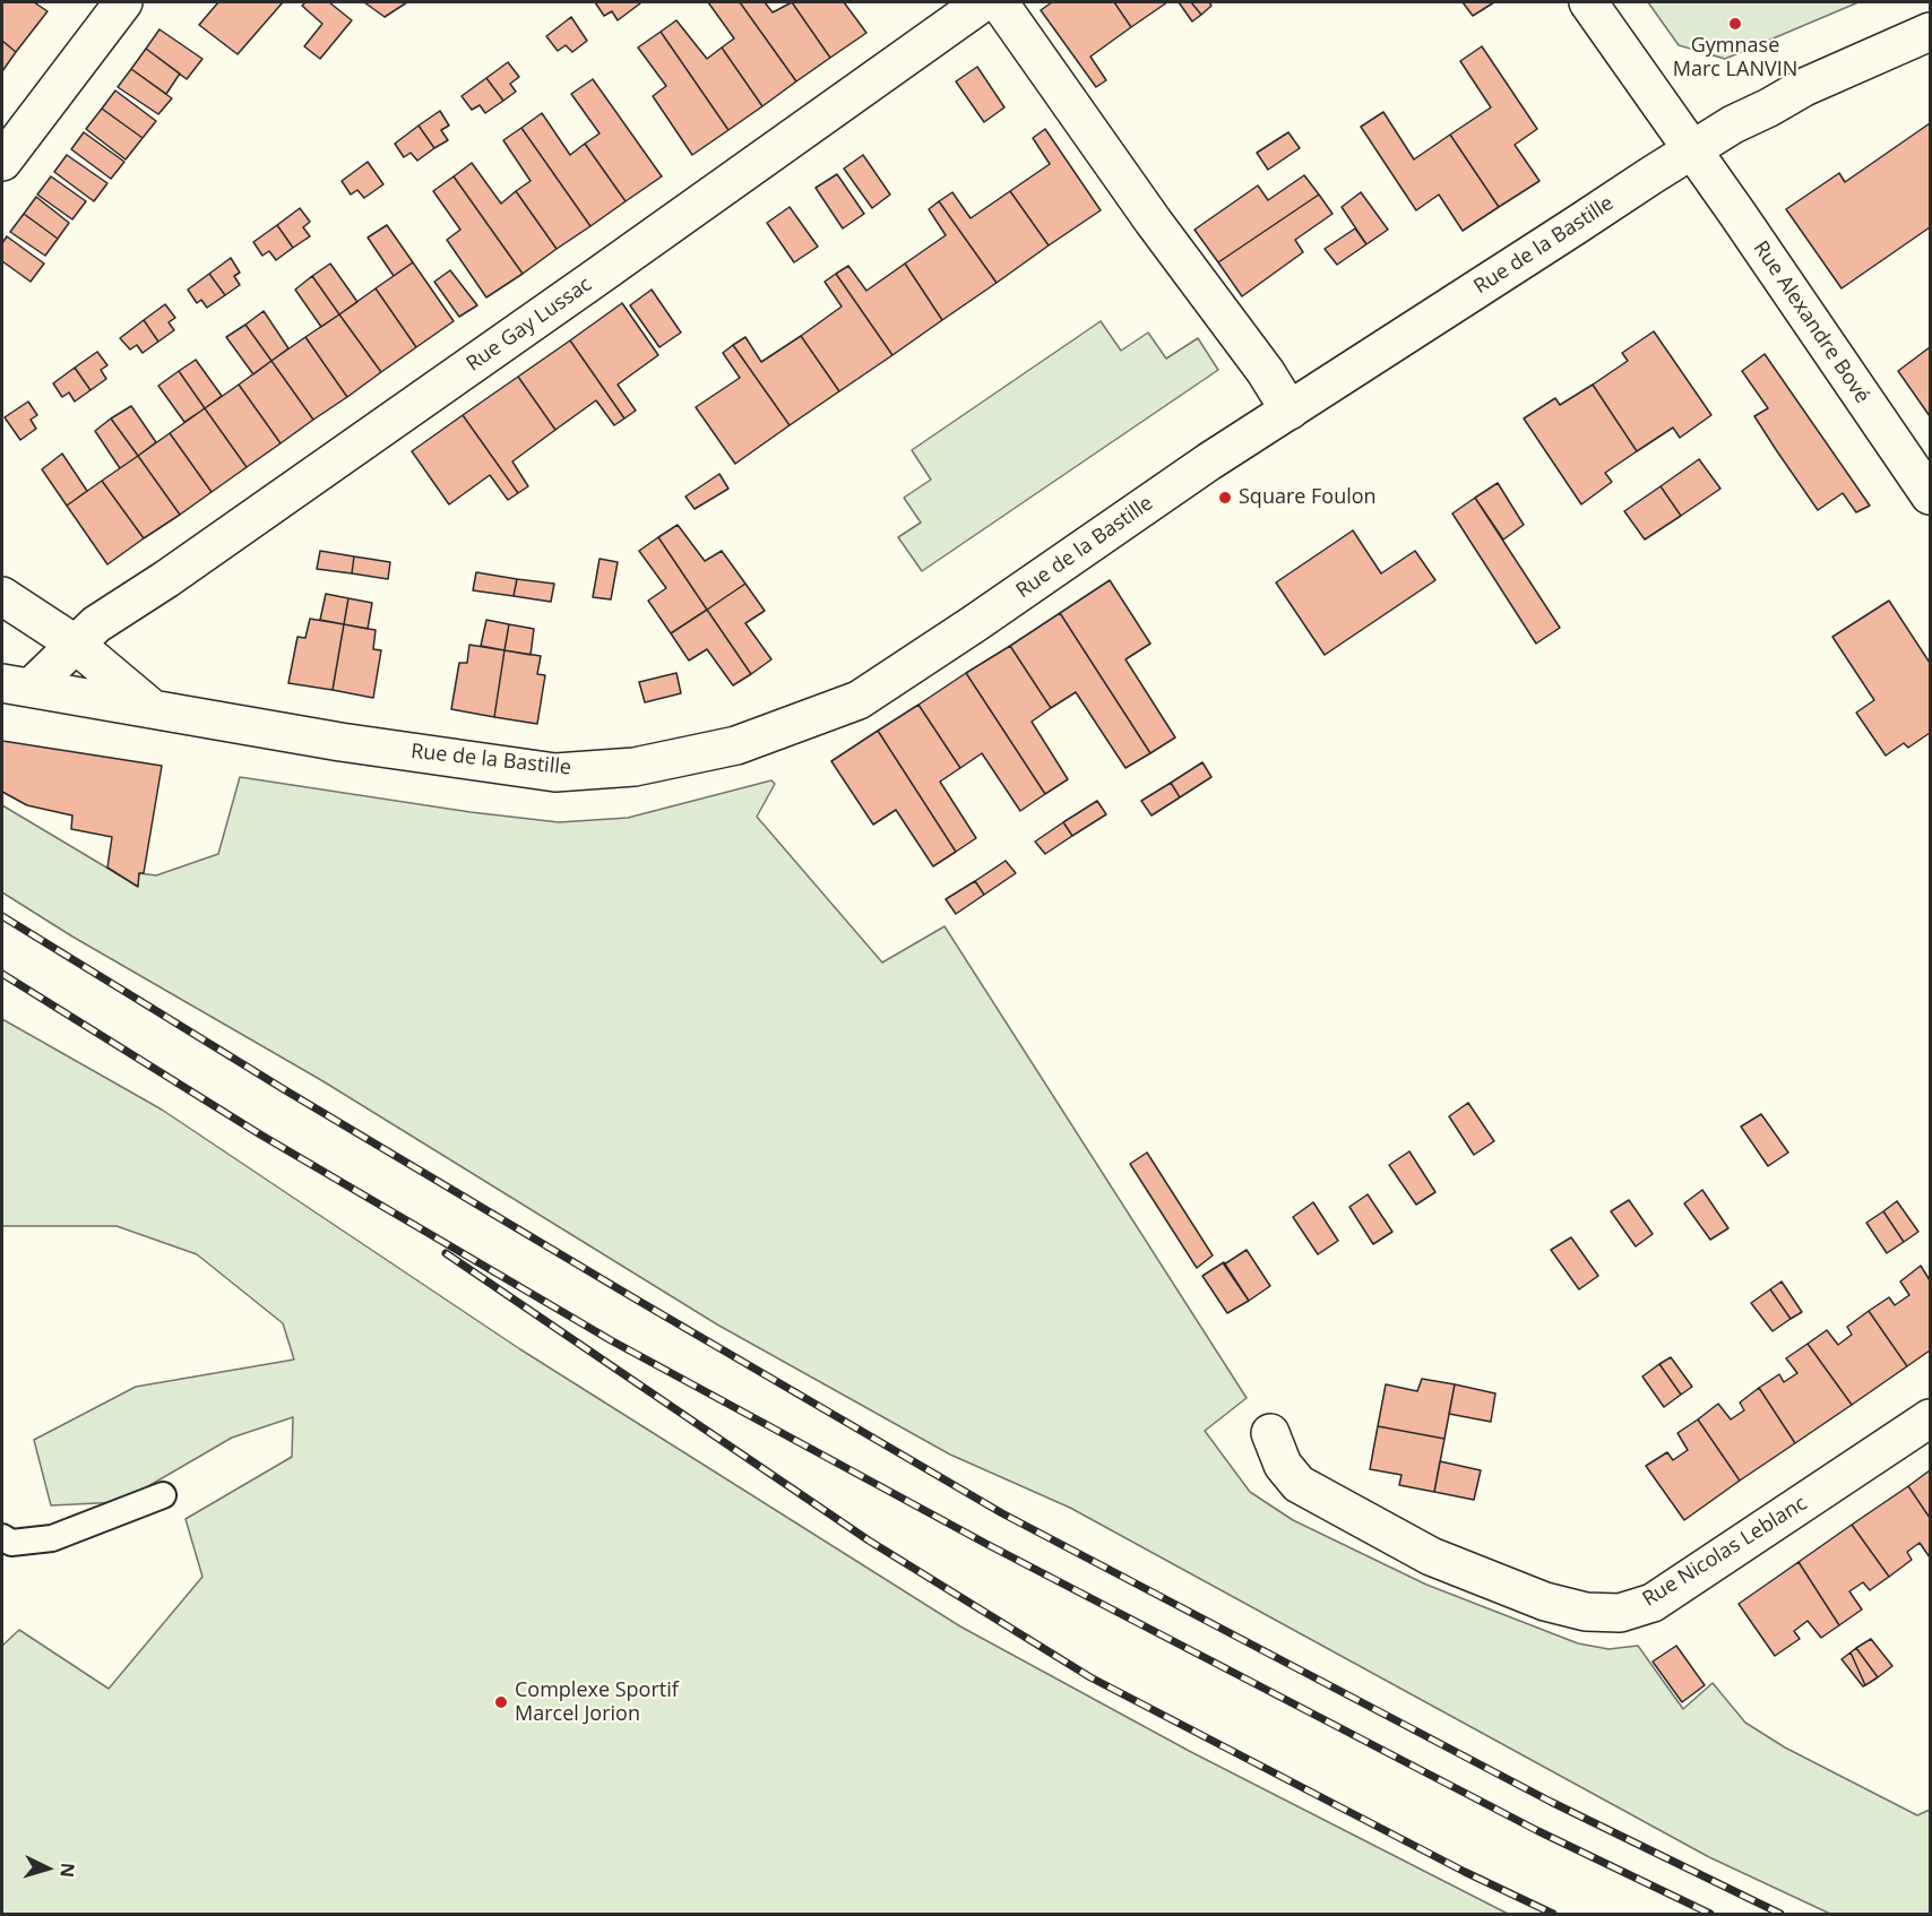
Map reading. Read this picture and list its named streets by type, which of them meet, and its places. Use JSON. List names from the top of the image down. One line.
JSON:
{"streets":{"street":["Rue de la Bastille","Rue Alexandre Bové","Rue Gay Lussac","Rue Nicolas Leblanc"]},"crossings":[["Rue de la Bastille","Rue Alexandre Bové"],["Rue de la Bastille","Rue Gay Lussac"]],"places":["Gymnase Marc LANVIN","Square Foulon","Complexe Sportif Marcel Jorion"],"north":"right"}
